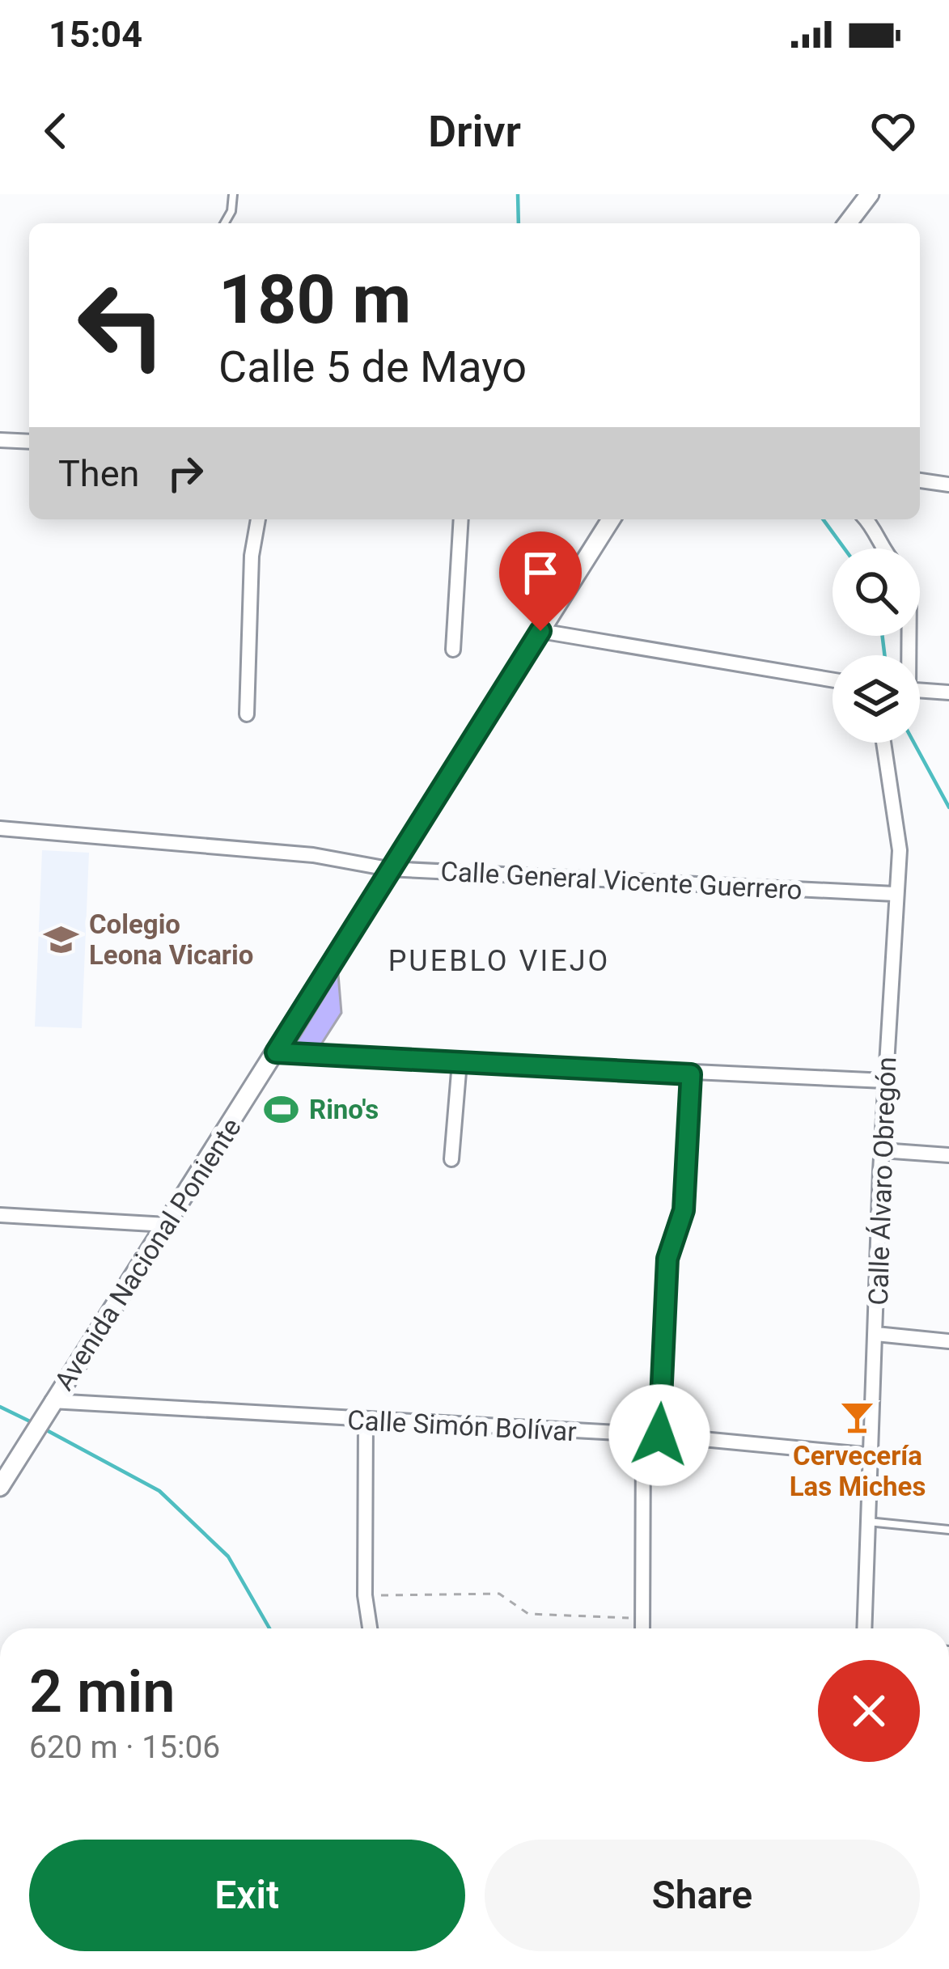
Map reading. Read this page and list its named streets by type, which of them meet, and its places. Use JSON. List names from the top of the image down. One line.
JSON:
{"streets":{"street":["Calle General Vicente Guerrero","Calle Álvaro Obregón","Avenida Nacional Poniente","Calle Simón Bolívar"]},"crossings":[["Calle General Vicente Guerrero","Calle Álvaro Obregón"],["Calle General Vicente Guerrero","Avenida Nacional Poniente"],["Calle Álvaro Obregón","Calle Simón Bolívar"],["Avenida Nacional Poniente","Calle Simón Bolívar"]],"districts":["PUEBLO VIEJO"],"places":{"school or university":["Colegio Leona Vicario"],"sports":["Rino's"],"bar":["Cervecería Las Miches"]},"page":{"status":"15:04","header":"Drivr","turn":["180 m","Calle 5 de Mayo"],"then":"Then","heading":["2 min","620 m · 15:06"],"buttons":["Exit","Share"]}}
